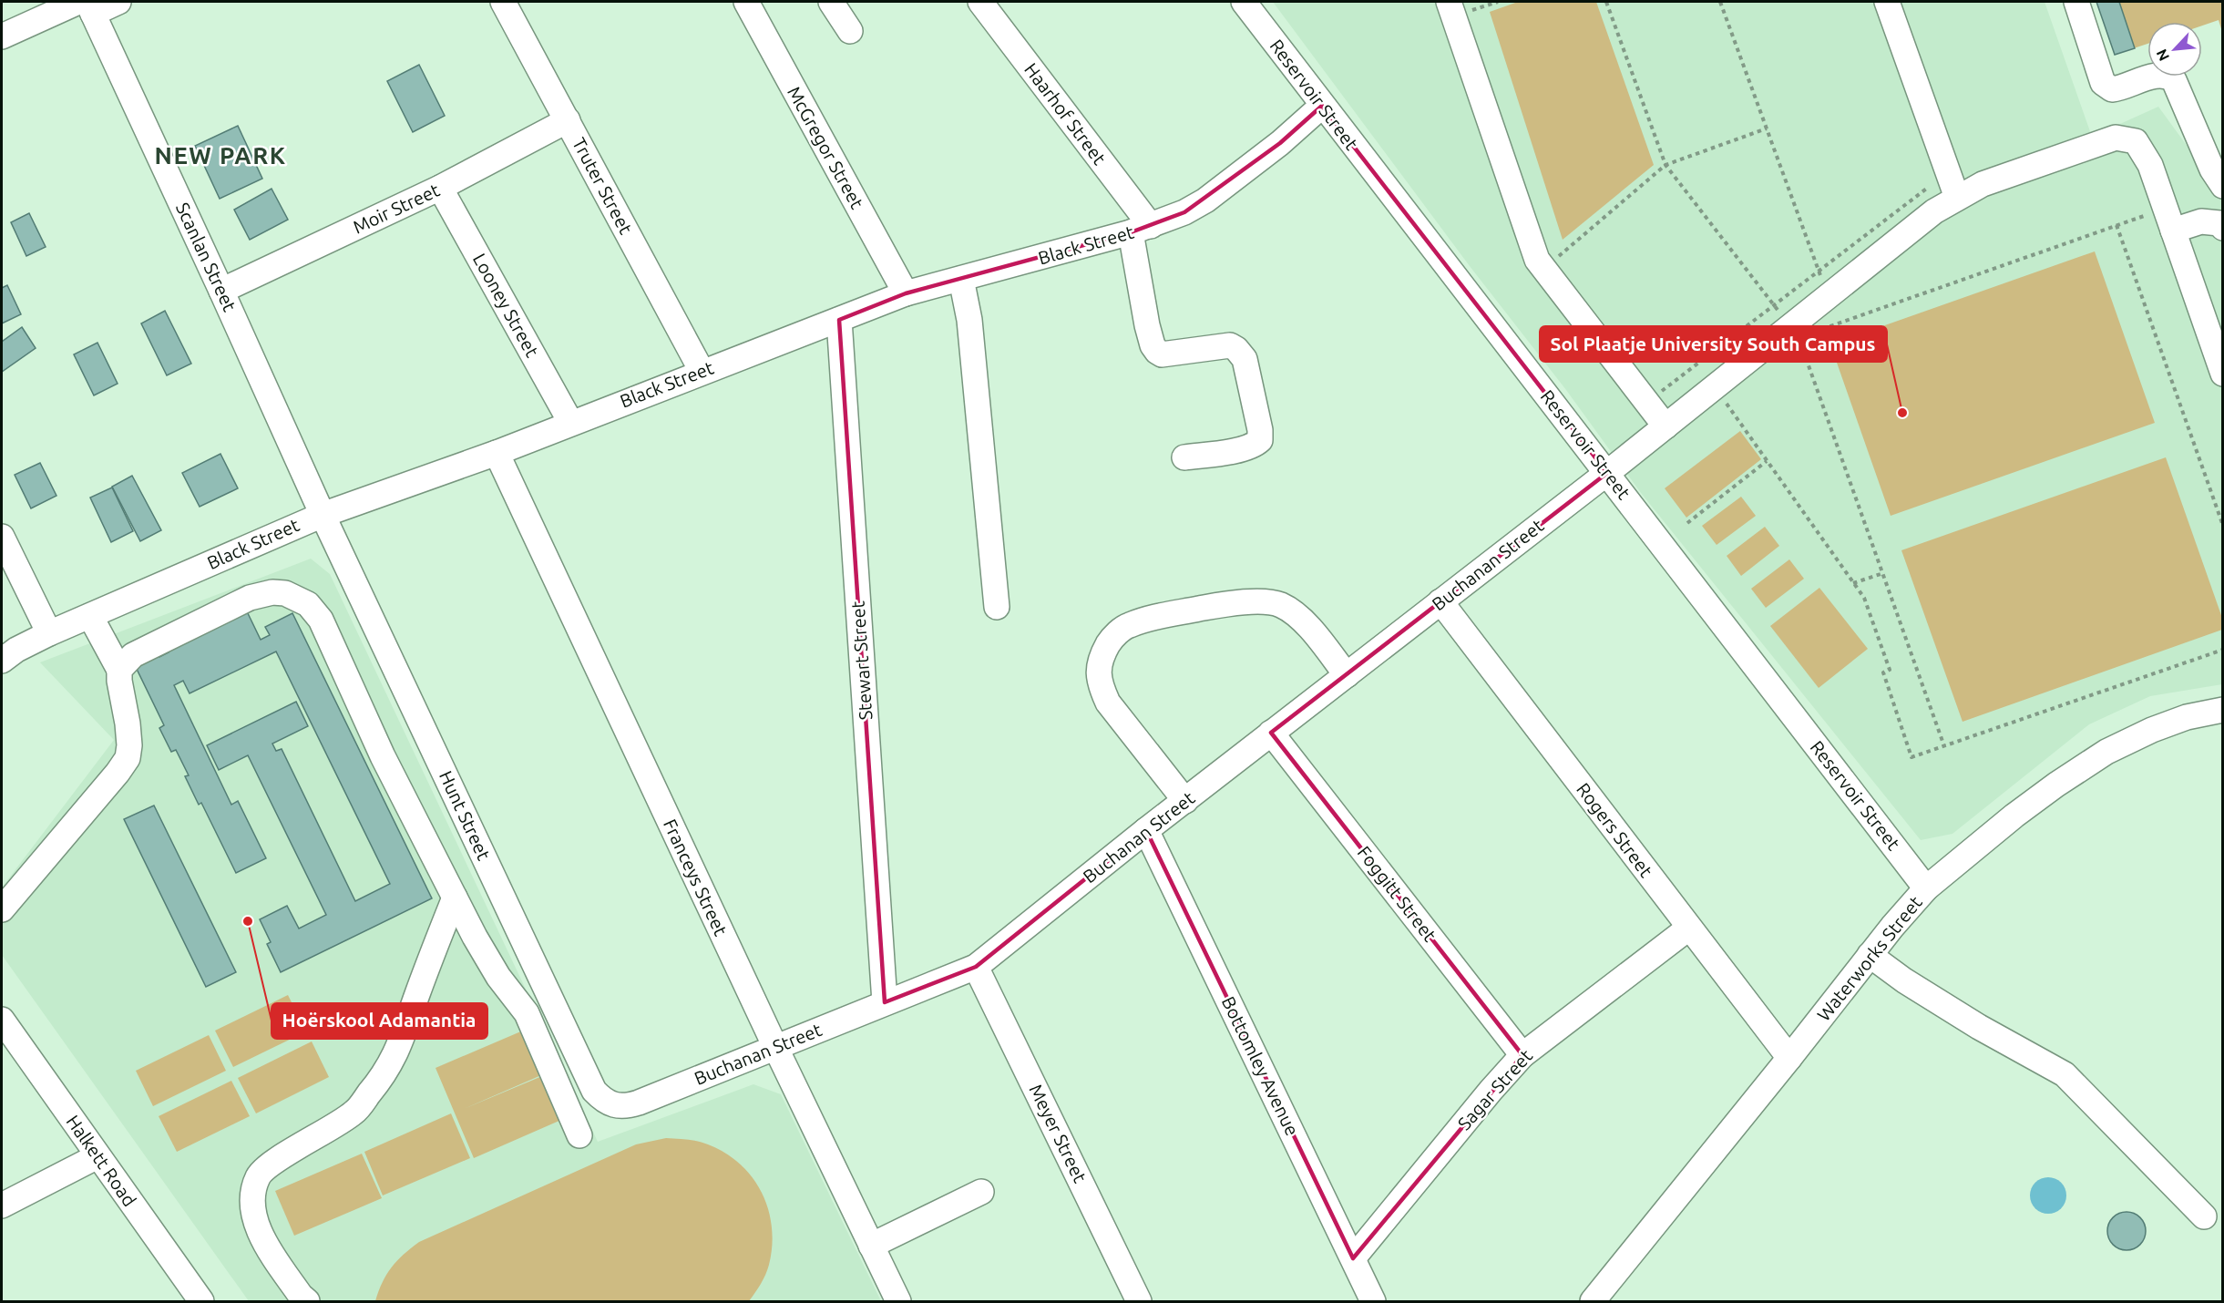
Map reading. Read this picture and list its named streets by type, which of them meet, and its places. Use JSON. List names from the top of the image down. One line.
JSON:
{"streets":{"street":["Reservoir Street","Haarhof Street","McGregor Street","Truter Street","Moir Street","Black Street","Scanlan Street","Looney Street","Buchanan Street","Stewart Street","Hunt Street","Rogers Street","Franceys Street","Foggitt Street","Waterworks Street","Bottomley Avenue","Sagar Street","Meyer Street","Halkett Road"]},"crossings":[["Reservoir Street","Black Street"],["Reservoir Street","Buchanan Street"],["Reservoir Street","Waterworks Street"],["Haarhof Street","Black Street"],["McGregor Street","Black Street"],["Truter Street","Moir Street"],["Truter Street","Black Street"],["Moir Street","Scanlan Street"],["Moir Street","Looney Street"],["Black Street","Scanlan Street"],["Black Street","Looney Street"],["Black Street","Stewart Street"],["Black Street","Hunt Street"],["Black Street","Franceys Street"],["Scanlan Street","Hunt Street"],["Buchanan Street","Stewart Street"],["Buchanan Street","Hunt Street"],["Buchanan Street","Rogers Street"],["Buchanan Street","Franceys Street"],["Buchanan Street","Foggitt Street"],["Buchanan Street","Bottomley Avenue"],["Buchanan Street","Meyer Street"],["Rogers Street","Waterworks Street"],["Rogers Street","Sagar Street"],["Foggitt Street","Sagar Street"],["Bottomley Avenue","Sagar Street"]],"districts":["NEW PARK"],"places":["Sol Plaatje University South Campus","Hoërskool Adamantia"],"north":"bottom left"}
